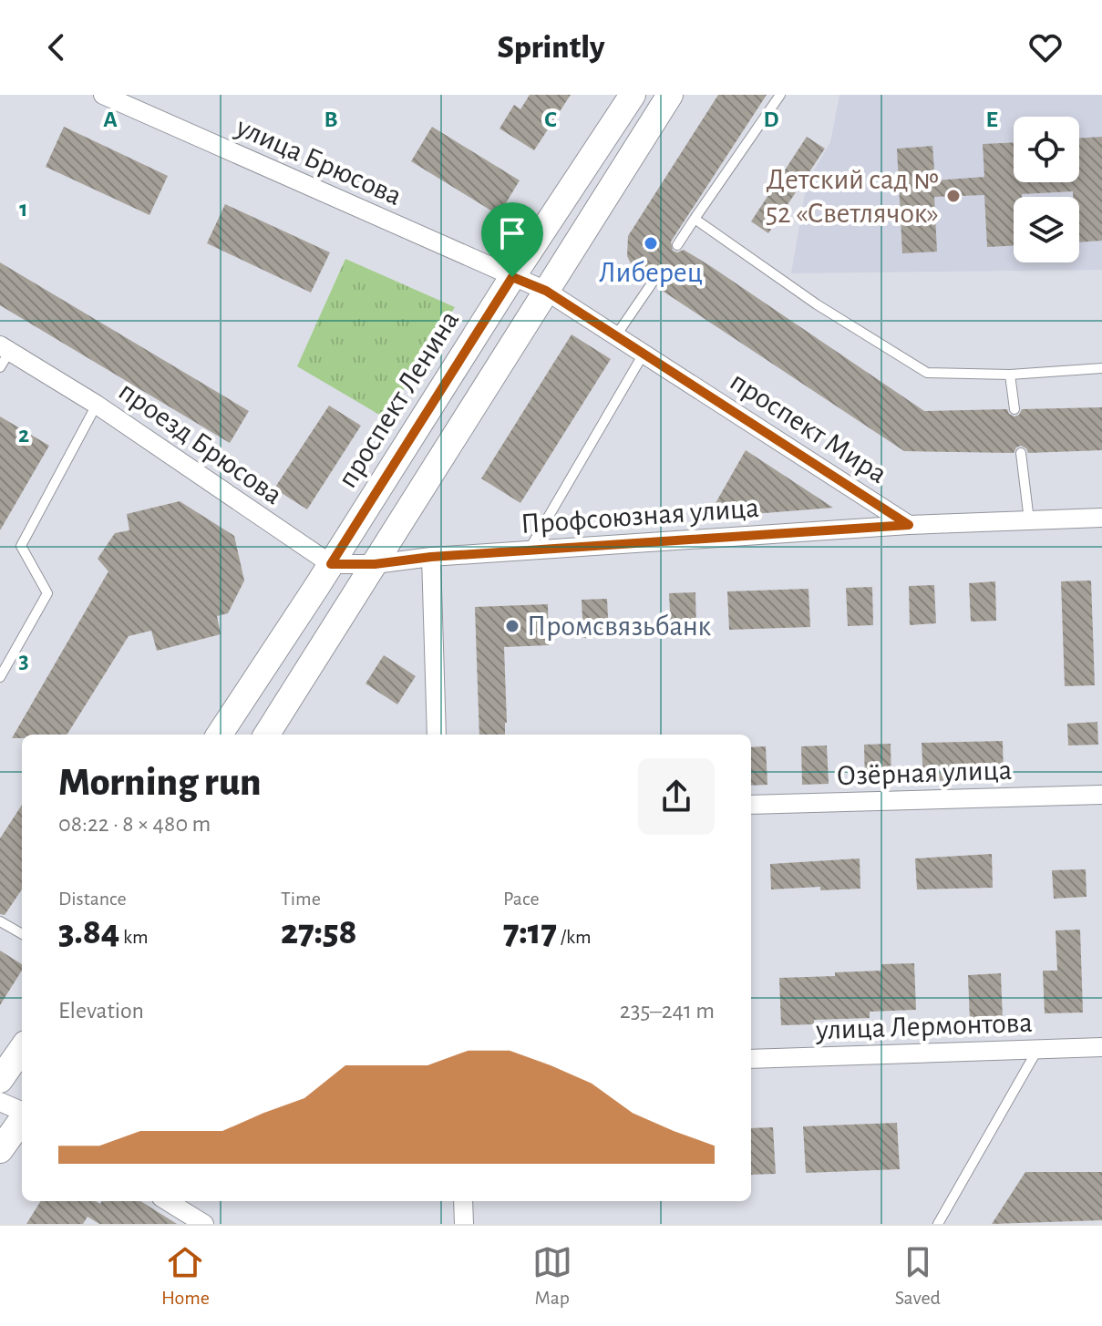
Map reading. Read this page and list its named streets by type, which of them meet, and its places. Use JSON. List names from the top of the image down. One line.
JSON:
{"streets":{"main road":["проспект Ленина"],"street":["улица Брюсова","проспект Мира","проезд Брюсова","Профсоюзная улица","Озёрная улица","улица Лермонтова"]},"crossings":[["улица Брюсова","проспект Ленина"],["улица Брюсова","проспект Мира"],["проспект Ленина","проспект Мира"],["проспект Ленина","проезд Брюсова"],["проспект Мира","Профсоюзная улица"]],"places":["Детский сад № 52 «Светлячок»","Либерец","Промсвязьбанк"],"page":{"header":"Sprintly","heading":["Morning run","08:22 · 8 × 480 m"],"stats":[["Distance","3.84 km"],["Time","27:58"],["Pace","7:17 /km"]],"chart":["Elevation","235–241 m"],"tabs":["Home","Map","Saved"]},"grid":{"columns":["A","B","C","D","E"],"rows":["1","2","3"]}}
